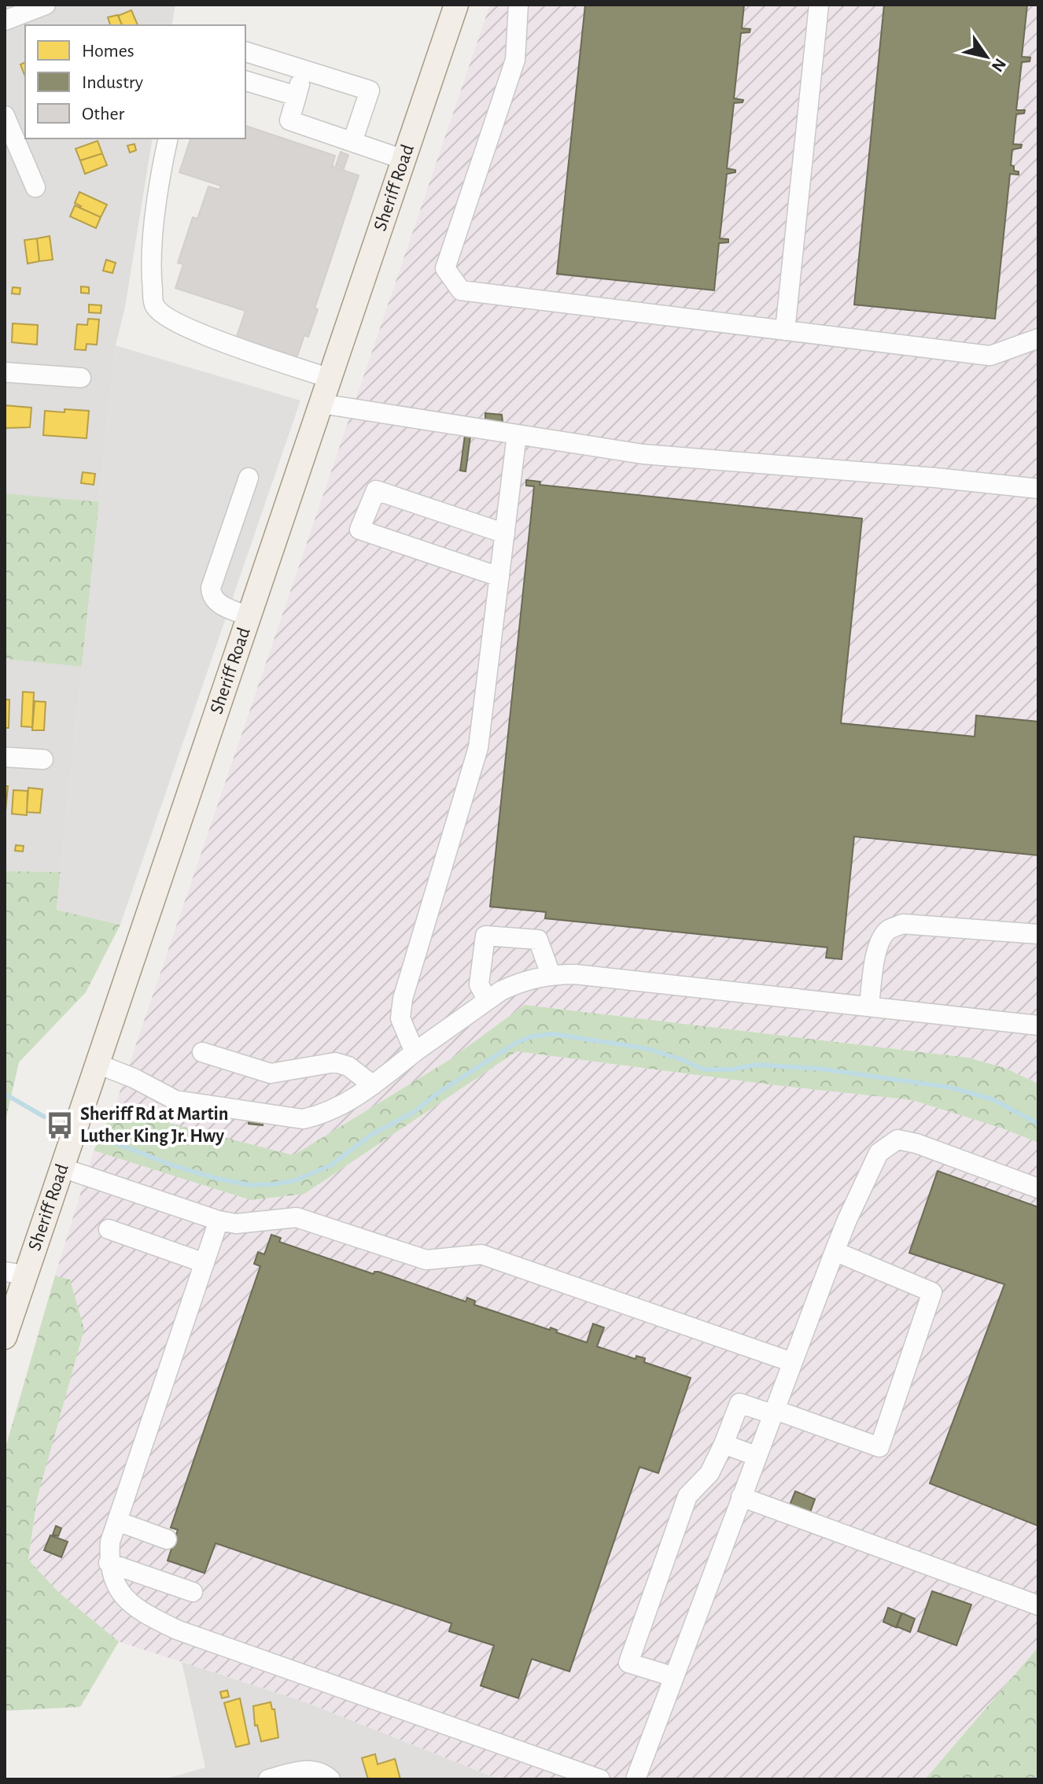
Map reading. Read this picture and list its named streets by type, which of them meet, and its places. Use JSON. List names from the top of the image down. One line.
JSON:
{"streets":{"main road":["Sheriff Road"]},"places":{"bus stop":["Sheriff Rd at Martin Luther King Jr. Hwy"]},"legend":["Homes","Industry","Other"],"north":"bottom right"}
